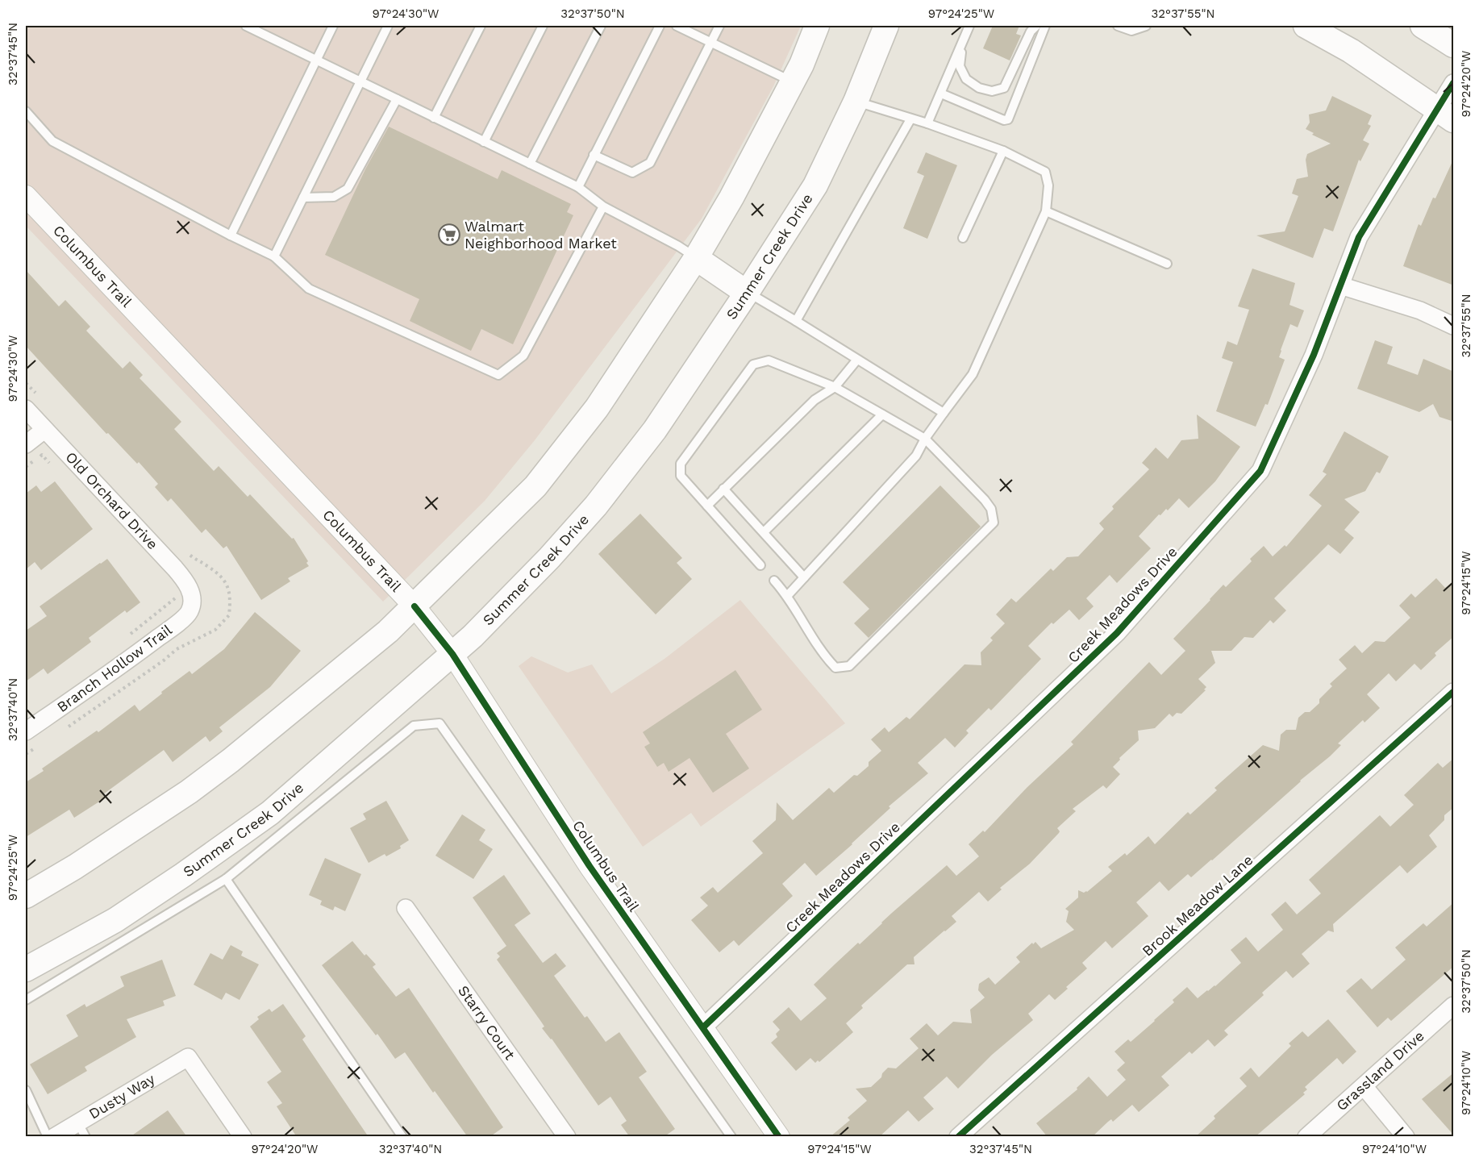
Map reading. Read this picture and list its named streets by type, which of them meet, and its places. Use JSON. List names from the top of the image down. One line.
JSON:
{"streets":{"main road":["Summer Creek Drive"],"street":["Columbus Trail","Old Orchard Drive","Creek Meadows Drive","Branch Hollow Trail","Brook Meadow Lane","Starry Court","Grassland Drive","Dusty Way"]},"crossings":[["Summer Creek Drive","Columbus Trail"],["Columbus Trail","Creek Meadows Drive"],["Old Orchard Drive","Branch Hollow Trail"]],"places":{"supermarket":["Walmart Neighborhood Market"]},"coordinates":["97°24'30\"W","32°37'50\"N","97°24'25\"W","32°37'55\"N","32°37'45\"N","97°24'20\"W","97°24'15\"W","32°37'40\"N","97°24'10\"W"]}
